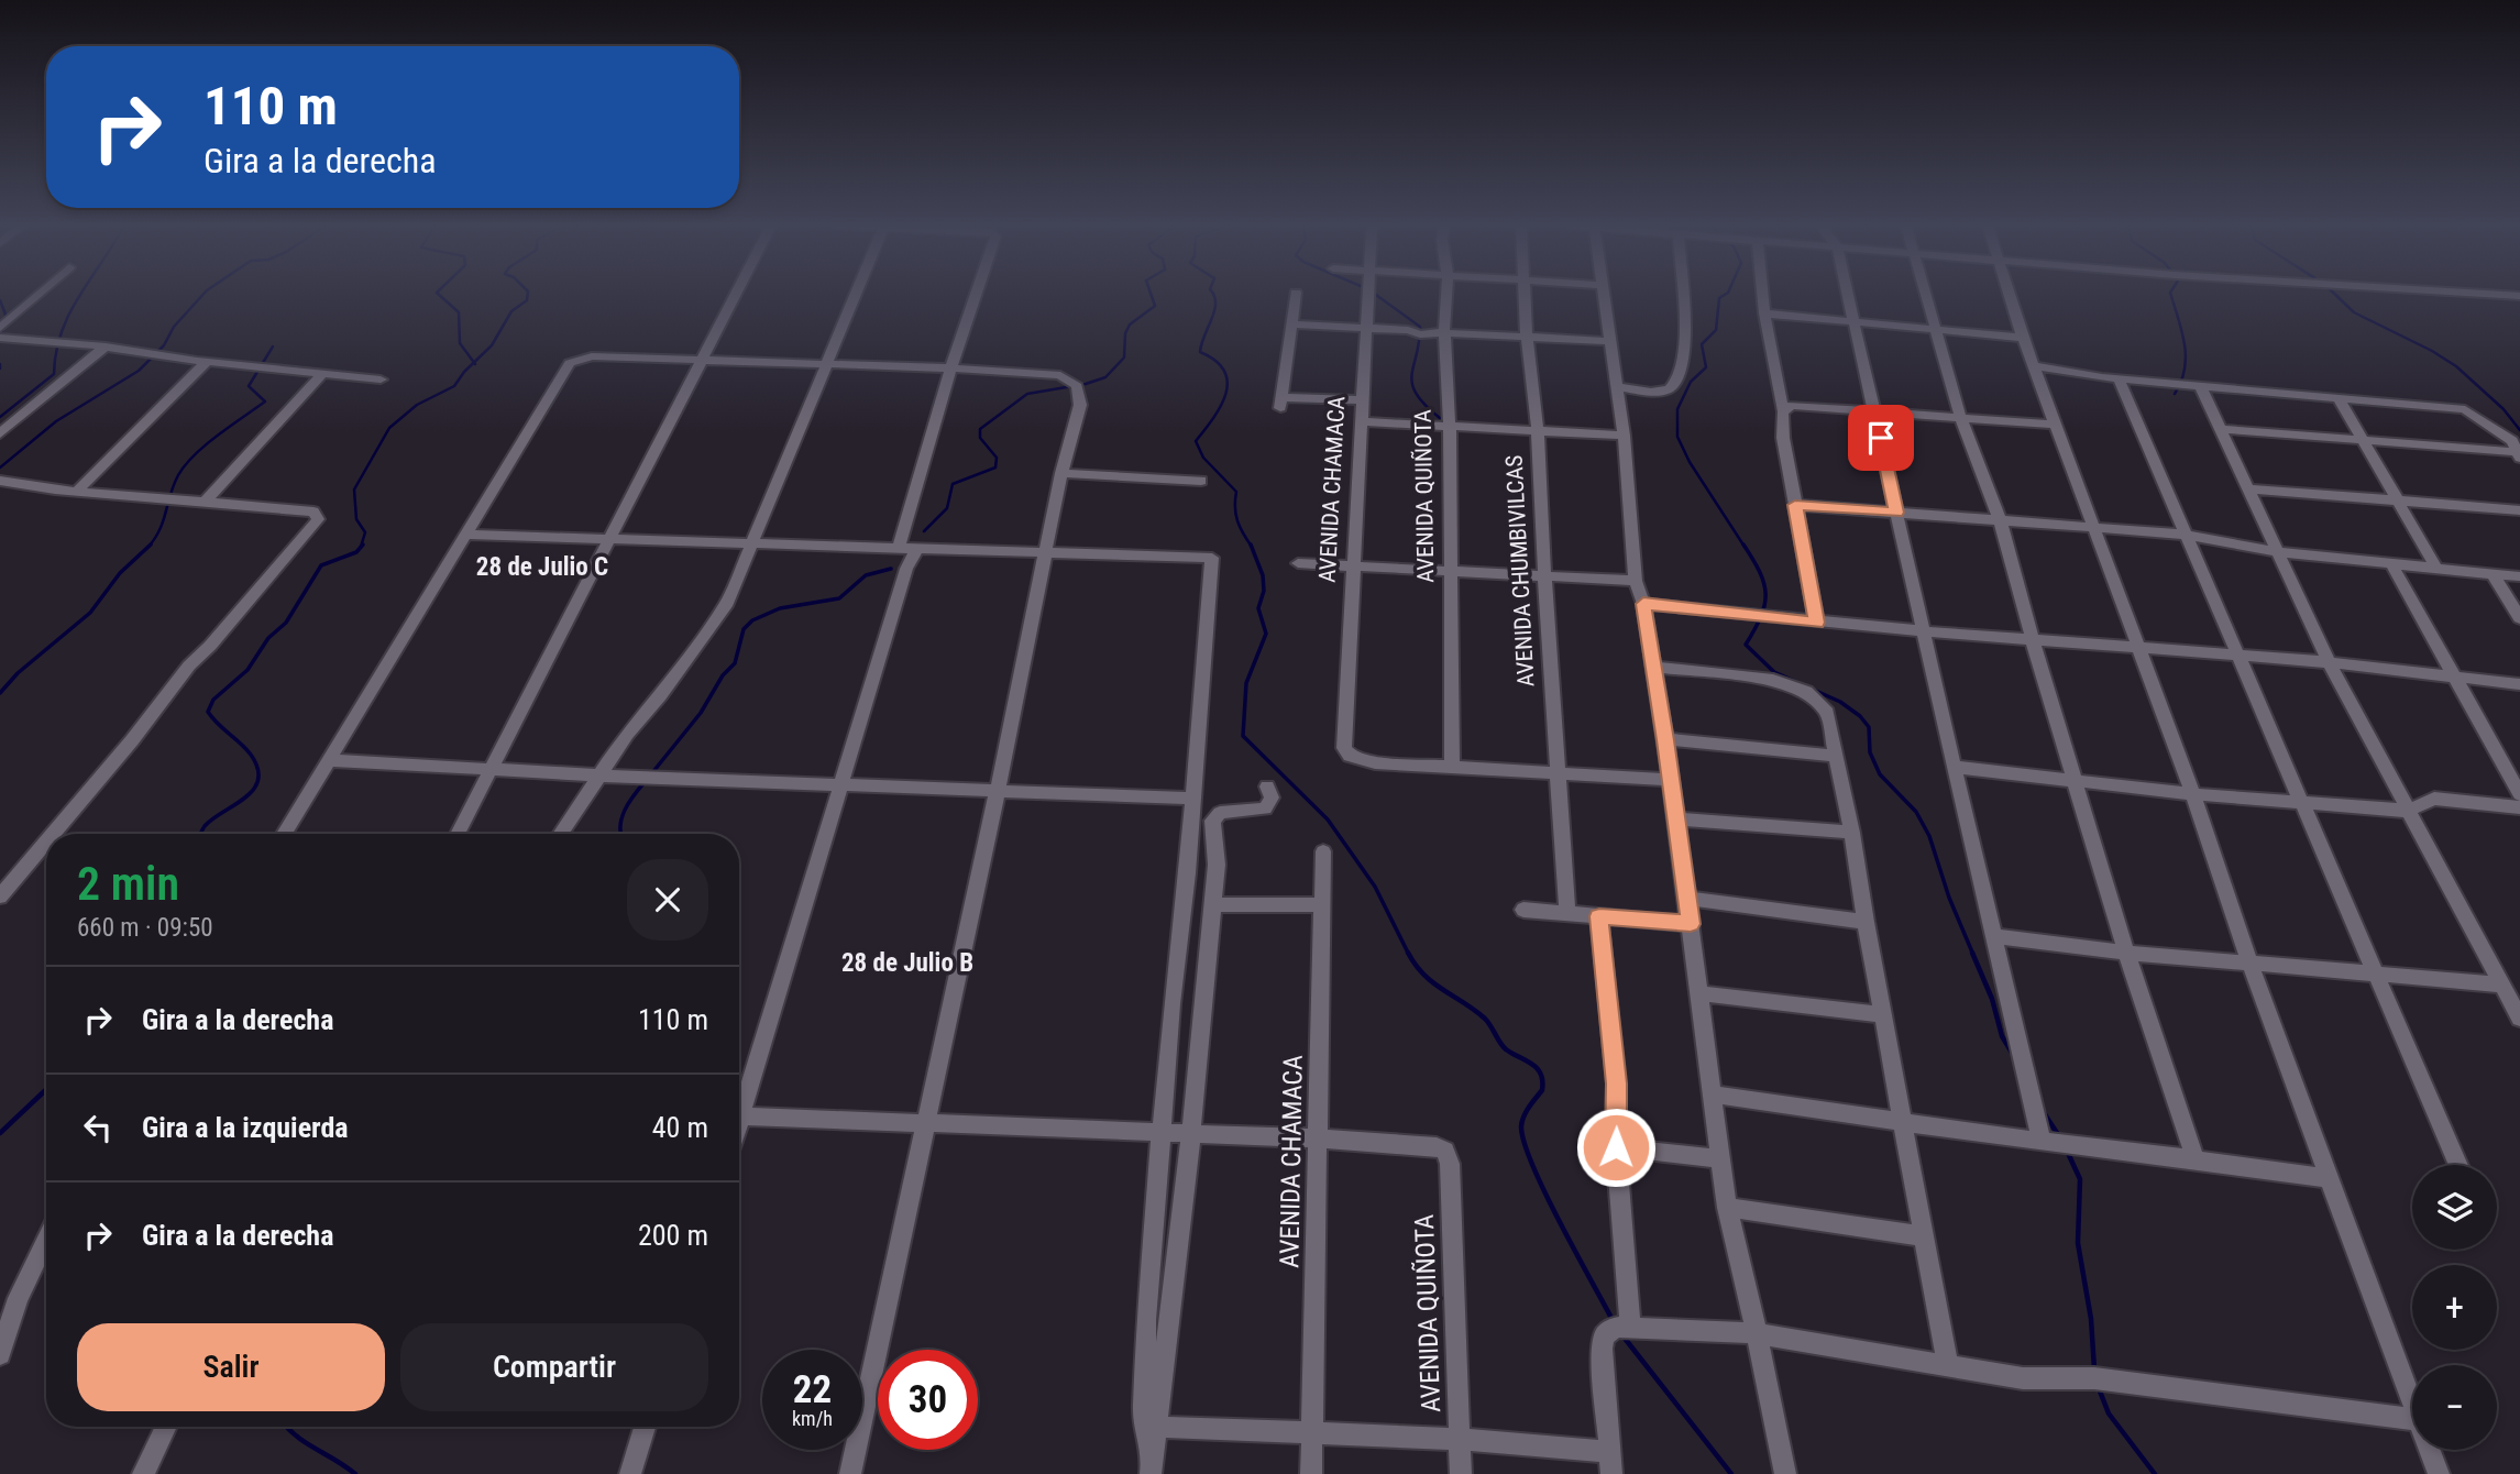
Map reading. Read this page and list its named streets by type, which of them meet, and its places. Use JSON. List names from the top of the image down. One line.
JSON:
{"streets":{"street":["AVENIDA CHAMACA","AVENIDA QUIÑOTA","AVENIDA CHUMBIVILCAS"]},"crossings":[["AVENIDA CHAMACA","AVENIDA QUIÑOTA"]],"districts":["28 de Julio C","28 de Julio B"],"page":{"turn":["110 m","Gira a la derecha"],"heading":["2 min","660 m · 09:50"],"list":[{"name":"Gira a la derecha","value":"110 m"},{"name":"Gira a la izquierda","value":"40 m"},{"name":"Gira a la derecha","value":"200 m"}],"map_buttons":["+","−"],"buttons":["Salir","Compartir"],"speed":"22 km/h","limit":"30"}}
